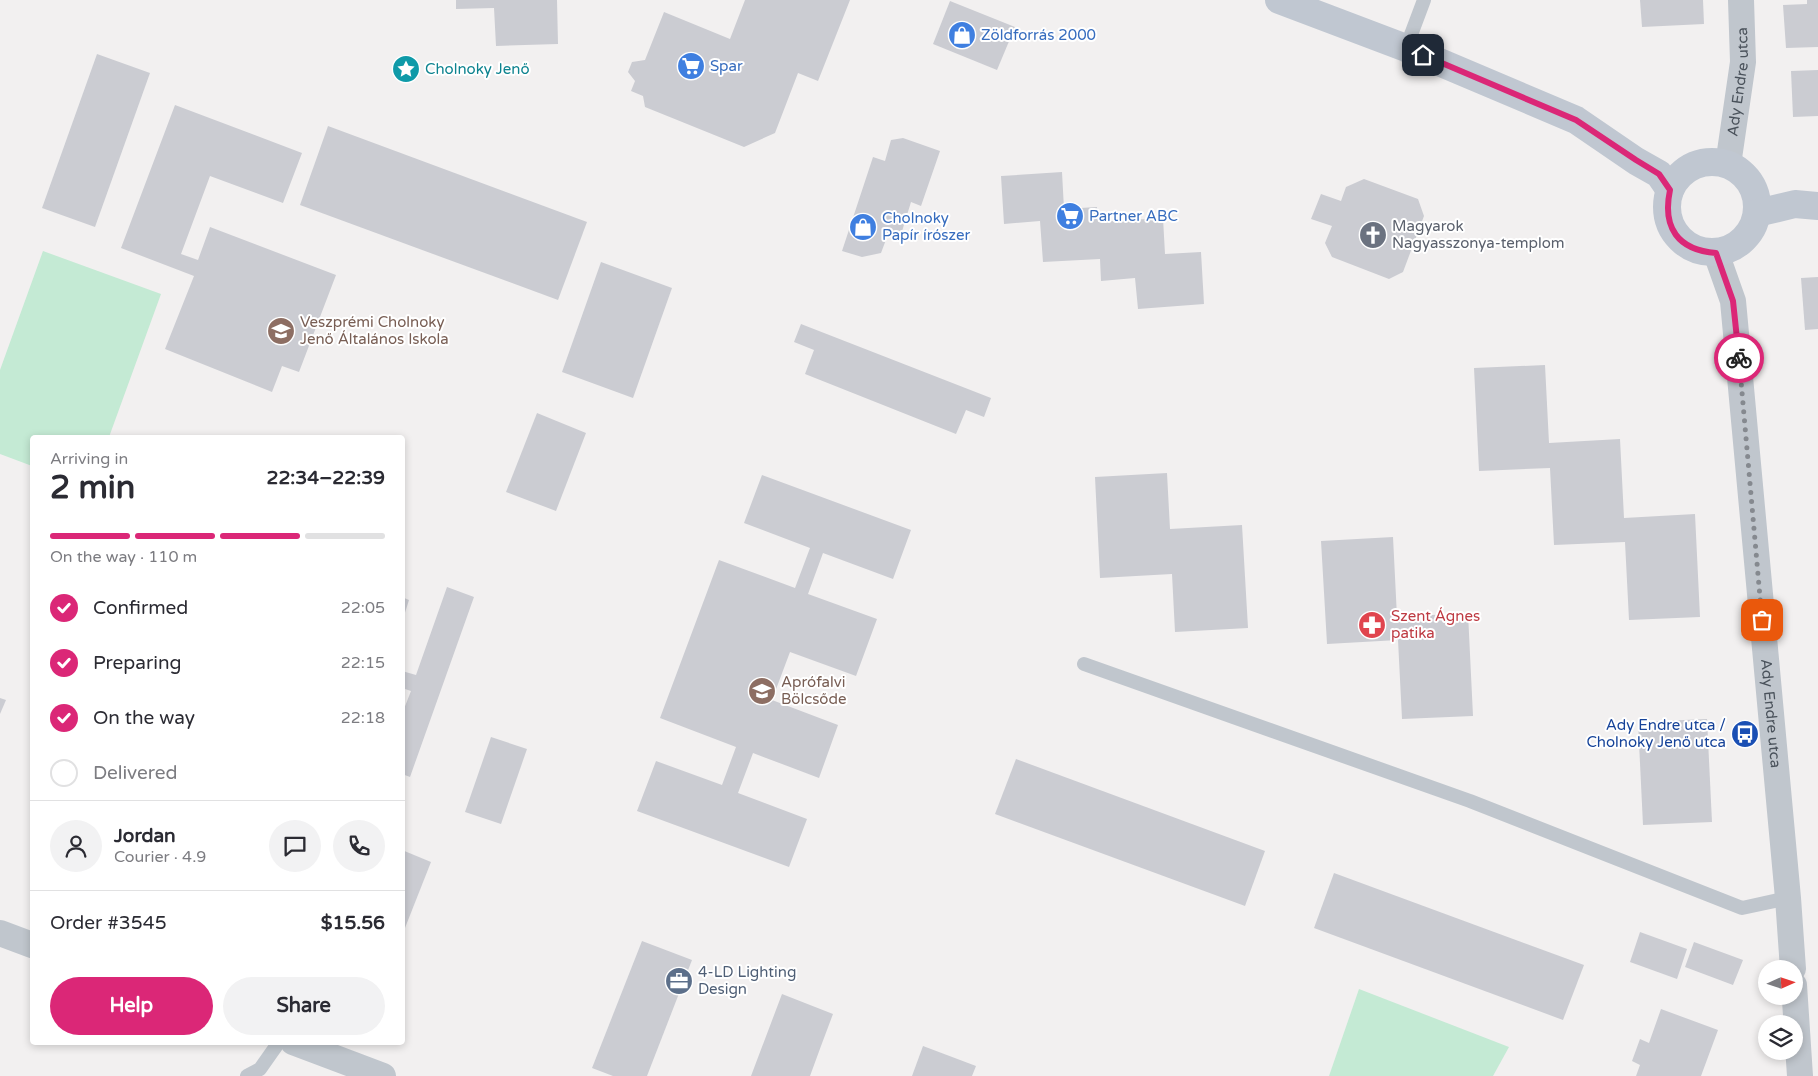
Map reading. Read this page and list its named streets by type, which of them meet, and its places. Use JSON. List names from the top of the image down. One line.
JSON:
{"streets":{"street":["Ady Endre utca"]},"places":{"shop":["Zöldforrás 2000","Cholnoky Papír írószer"],"supermarket":["Spar","Partner ABC"],"place":["Cholnoky Jenő"],"church":["Magyarok Nagyasszonya-templom"],"school or university":["Veszprémi Cholnoky Jenő Általános Iskola","Aprófalvi Bölcsőde"],"pharmacy":["Szent Ágnes patika"],"bus stop":["Ady Endre utca / Cholnoky Jenő utca"],"office":["4-LD Lighting Design"]},"north":"right","page":{"heading":["2 min","Arriving in","22:34–22:39"],"panel":["Jordan","Courier · 4.9","Order #3545","$15.56"],"bar":"On the way · 110 m","list":[["Confirmed","22:05"],["Preparing","22:15"],["On the way","22:18"],"Delivered"],"buttons":["Help","Share"]}}
